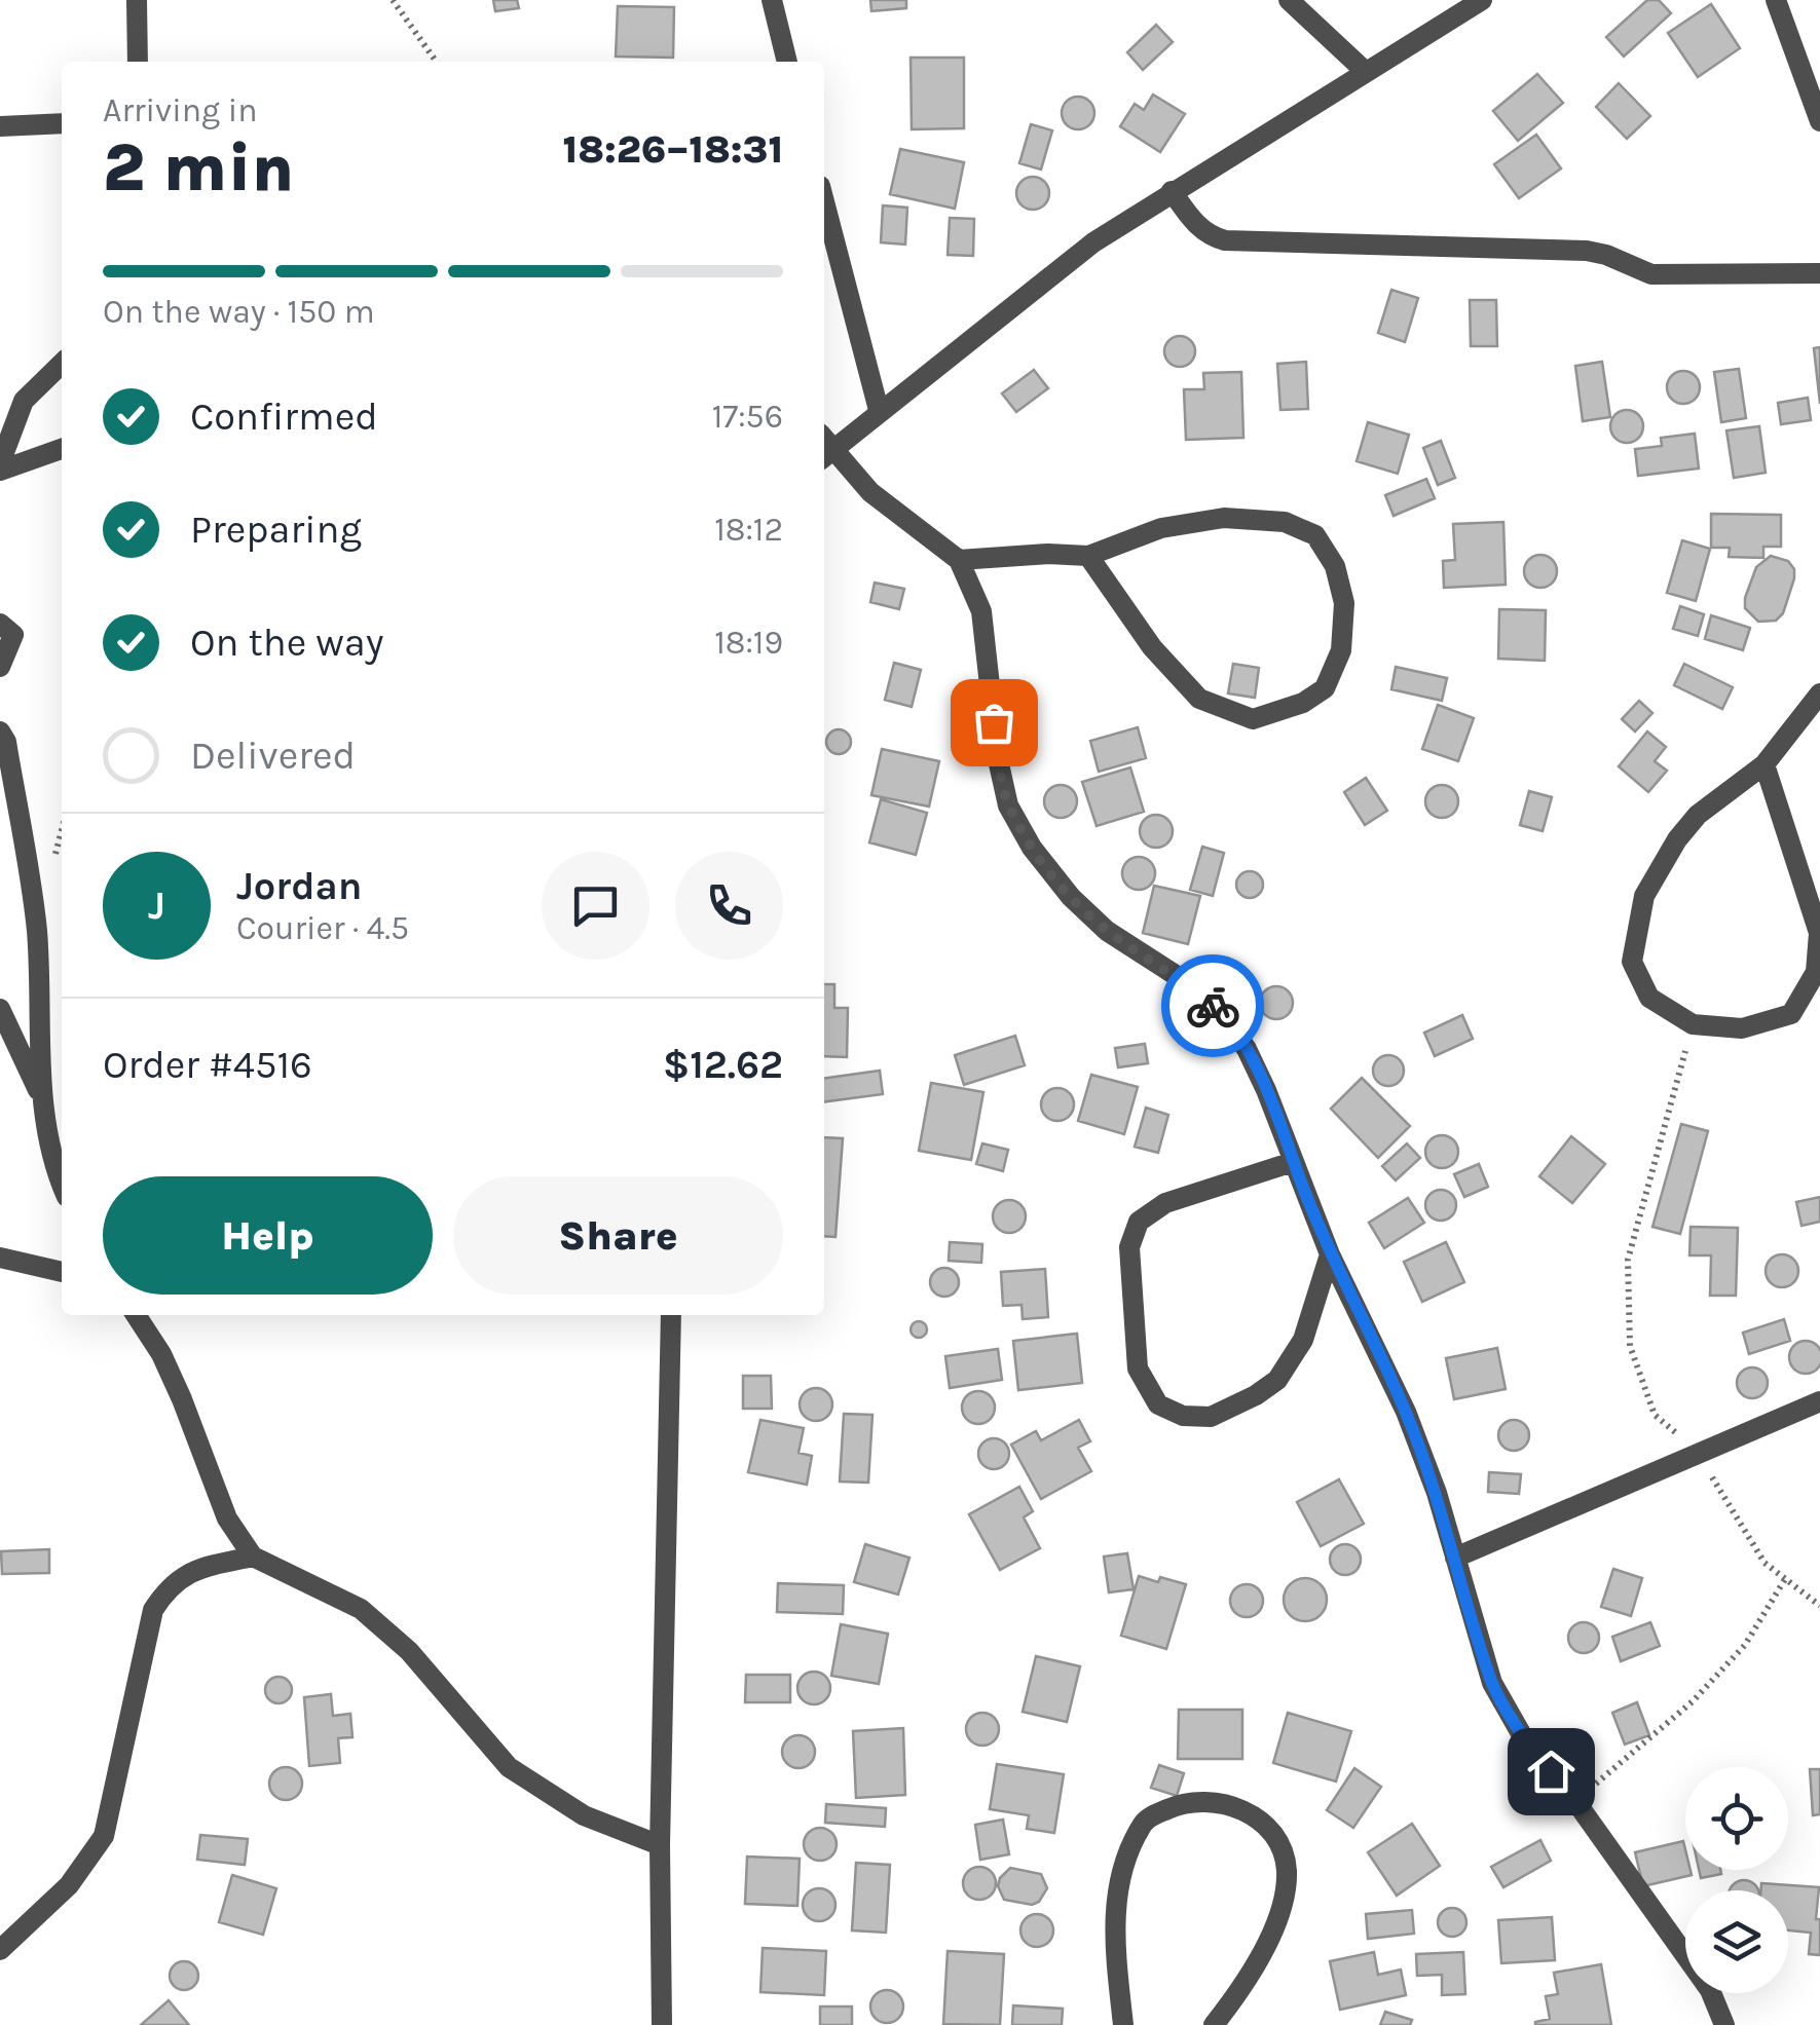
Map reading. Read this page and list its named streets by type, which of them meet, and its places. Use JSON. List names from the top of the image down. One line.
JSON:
{"page":{"heading":["2 min","Arriving in","18:26–18:31"],"panel":["Jordan","Courier · 4.5","Order #4516","$12.62"],"bar":"On the way · 150 m","list":[["Confirmed","17:56"],["Preparing","18:12"],["On the way","18:19"],"Delivered"],"round":"J","buttons":["Help","Share"]}}
